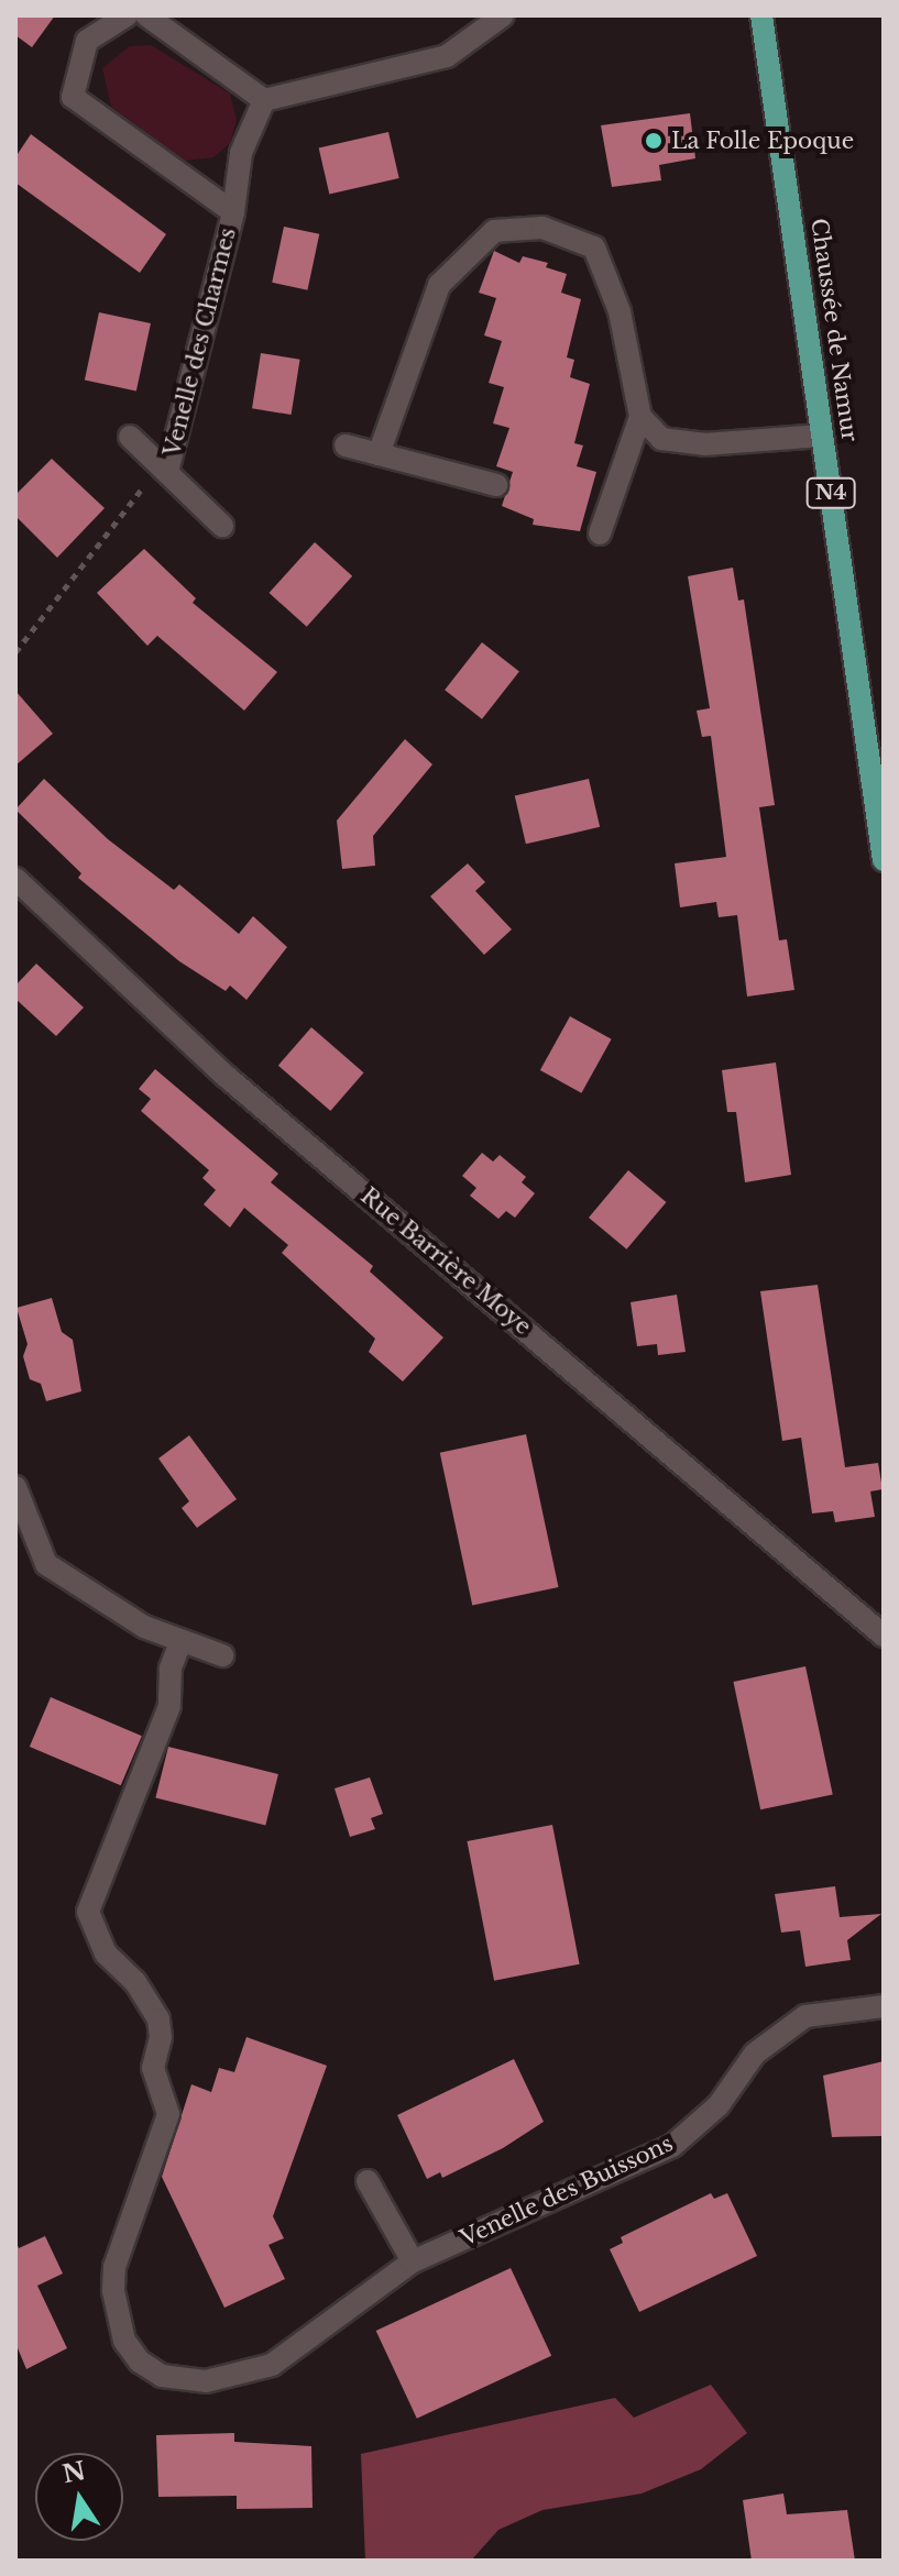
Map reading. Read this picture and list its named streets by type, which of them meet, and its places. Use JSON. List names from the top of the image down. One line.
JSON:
{"streets":{"main road":["Chaussée de Namur","N4"],"street":["Venelle des Charmes","Rue Barrière Moye","Venelle des Buissons"]},"places":["La Folle Epoque"],"north":"top"}
